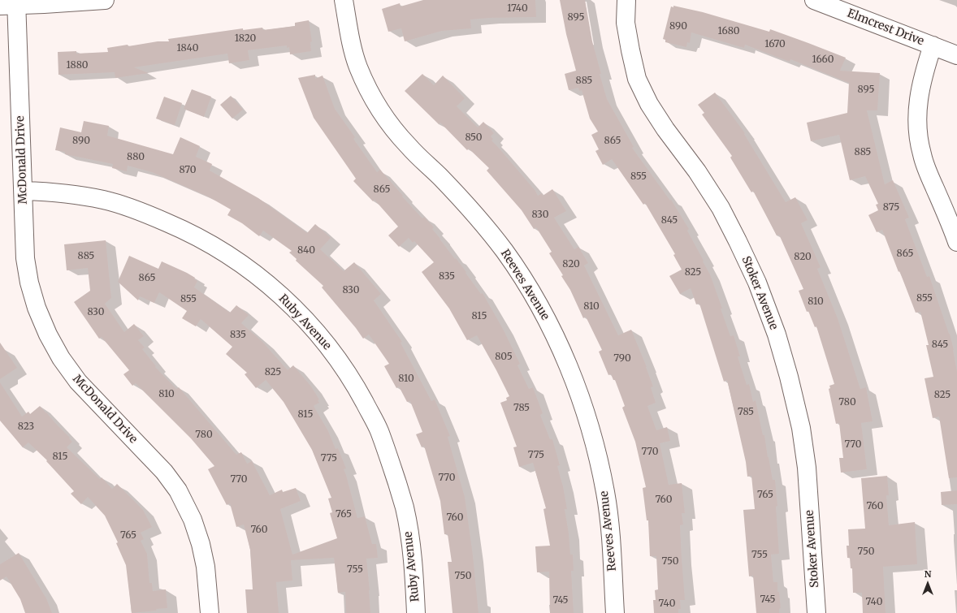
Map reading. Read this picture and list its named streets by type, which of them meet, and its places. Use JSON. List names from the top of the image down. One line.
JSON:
{"streets":{"street":["Elmcrest Drive","McDonald Drive","Reeves Avenue","Stoker Avenue","Ruby Avenue"]},"crossings":[["McDonald Drive","Ruby Avenue"]],"house_numbers":["1740","895","890","1680","1820","1670","1840","1660","1880","885","895","850","890","865","885","880","870","855","865","875","830","845","840","865","885","820","820","825","835","865","830","855","855","810","810","830","815","835","845","805","790","825","810","810","825","780","785","785","815","823","780","770","770","775","815","775","770","770","765","760","760","765","760","760","765","750","755","750","755","750","745","745","740","740"],"north":"top"}
